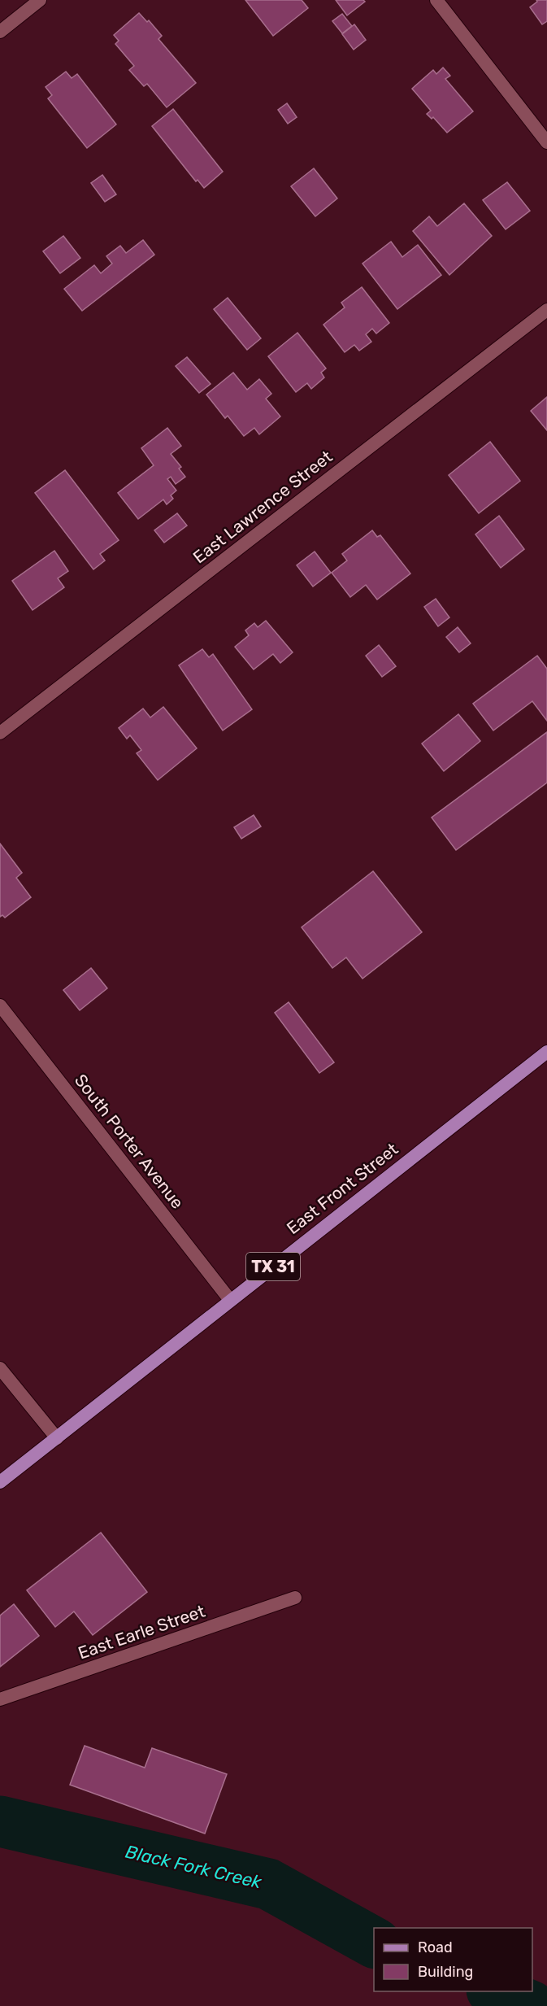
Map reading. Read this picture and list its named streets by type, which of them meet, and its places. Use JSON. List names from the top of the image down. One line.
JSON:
{"streets":{"main road":["East Front Street","TX 31"],"street":["East Lawrence Street","South Porter Avenue","East Earle Street"]},"crossings":[["South Porter Avenue","East Front Street"]],"water":["Black Fork Creek"],"legend":["Road","Building"]}
